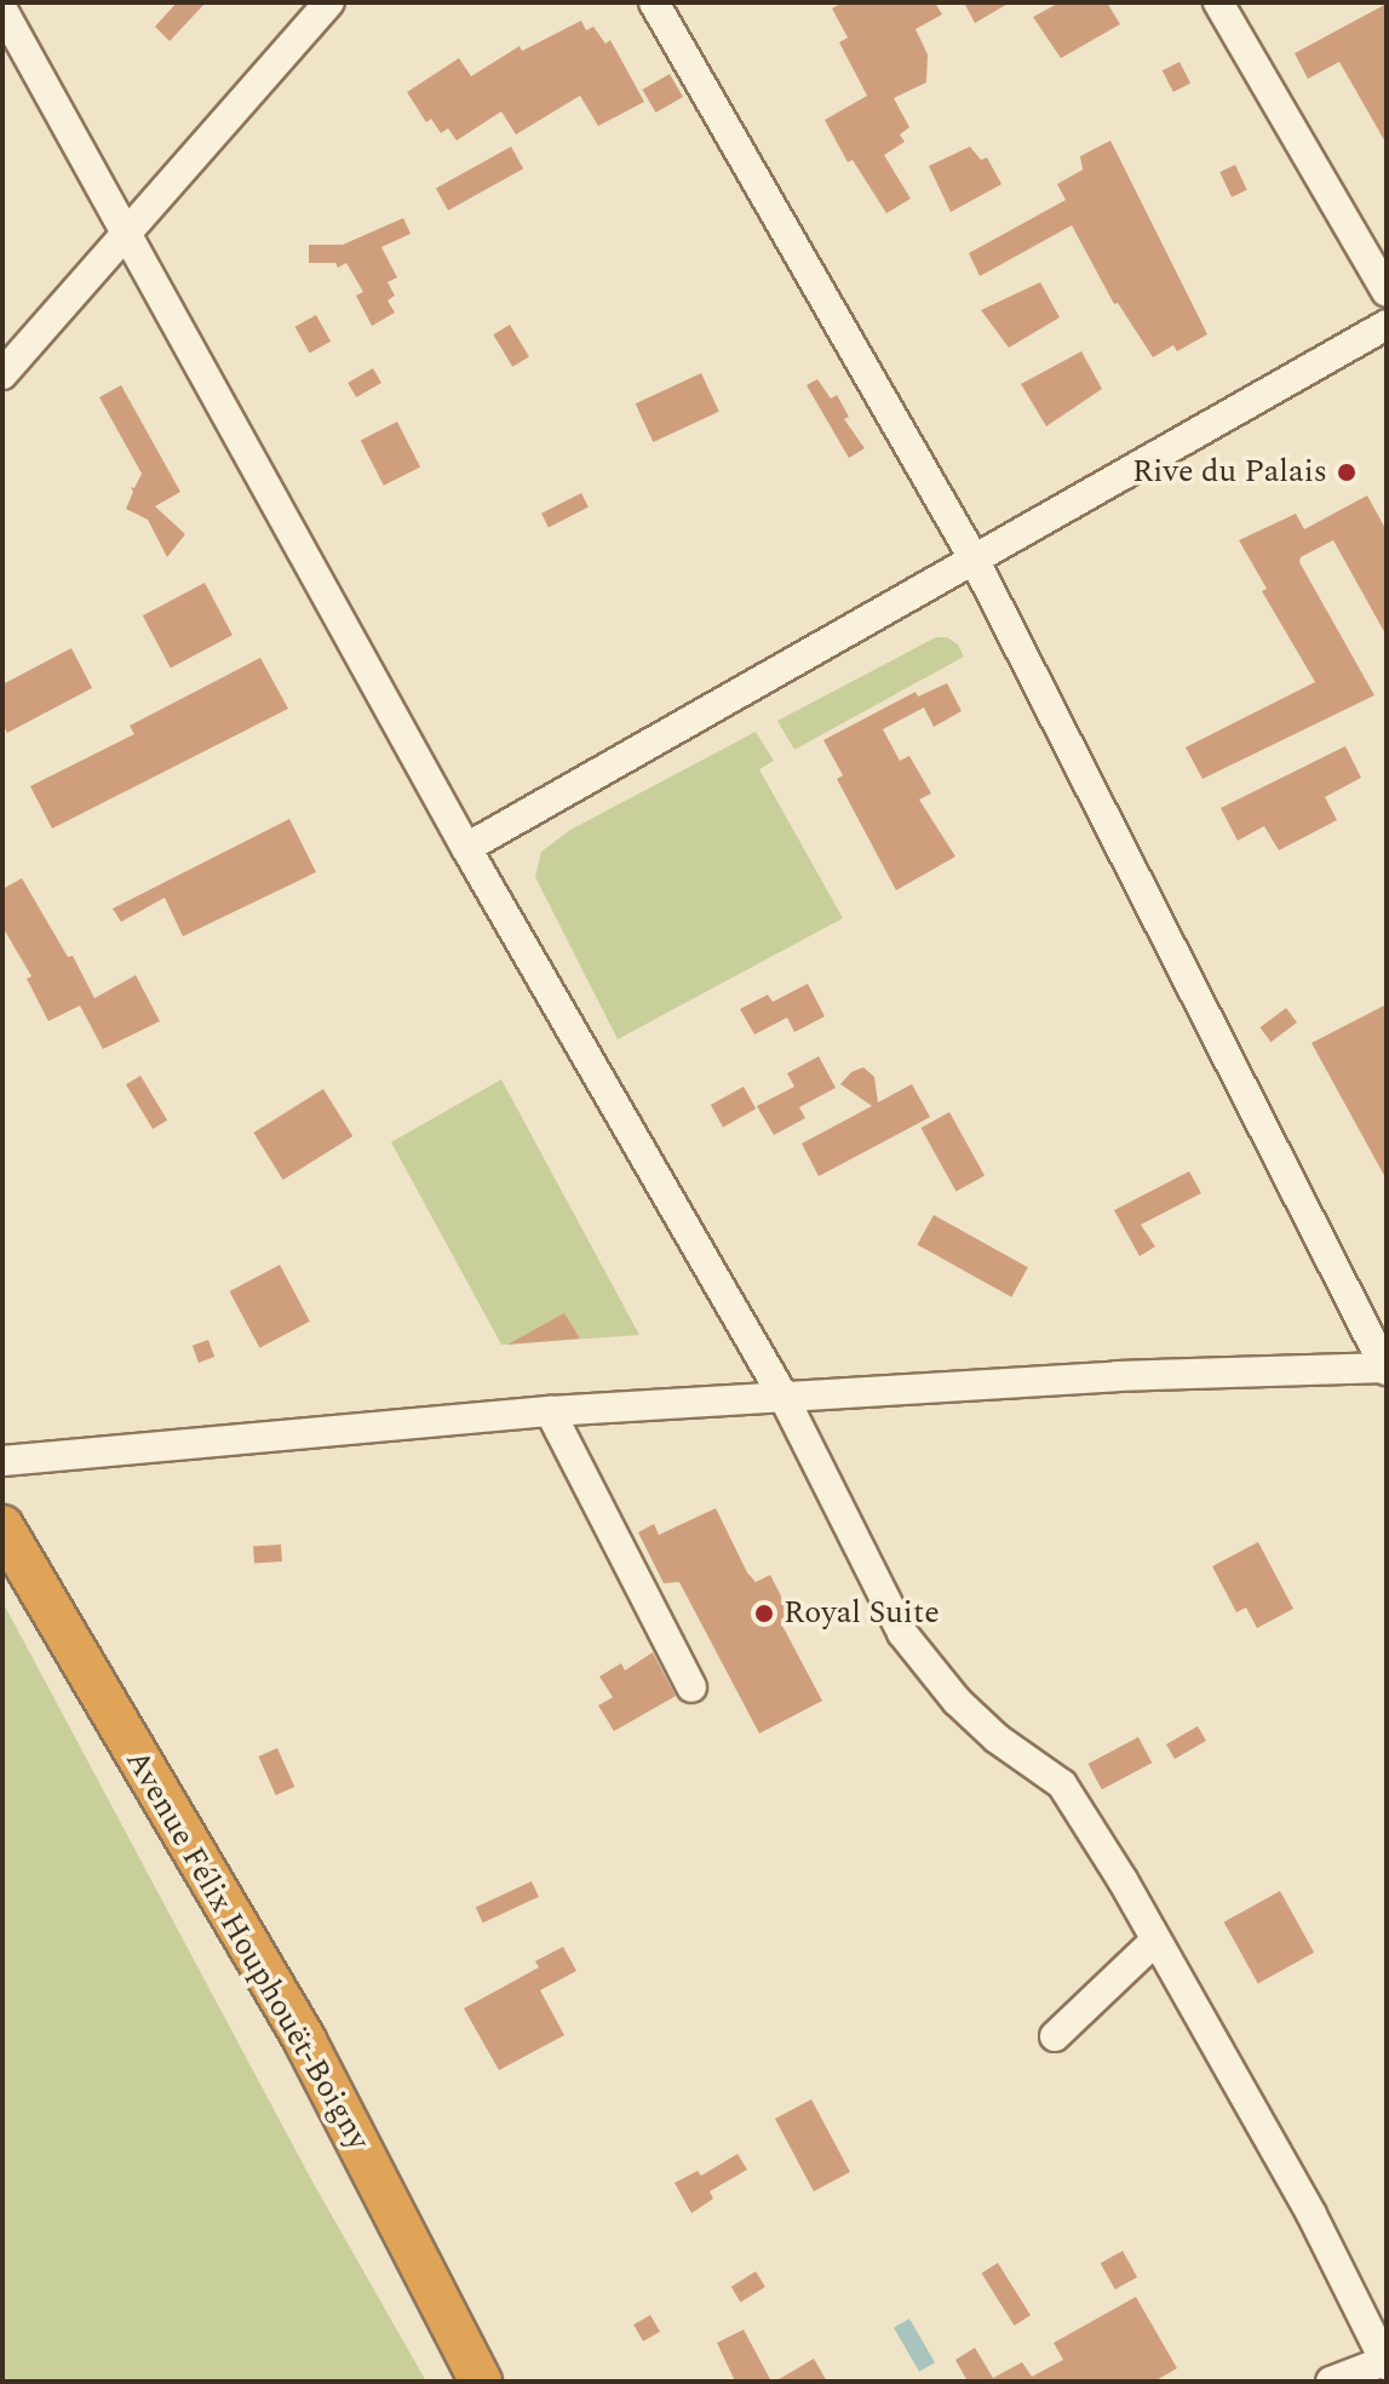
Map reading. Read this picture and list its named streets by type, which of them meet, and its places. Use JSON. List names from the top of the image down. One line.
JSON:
{"streets":{"highway":["Avenue Félix Houphouët-Boigny"]},"places":["Rive du Palais","Royal Suite"]}
